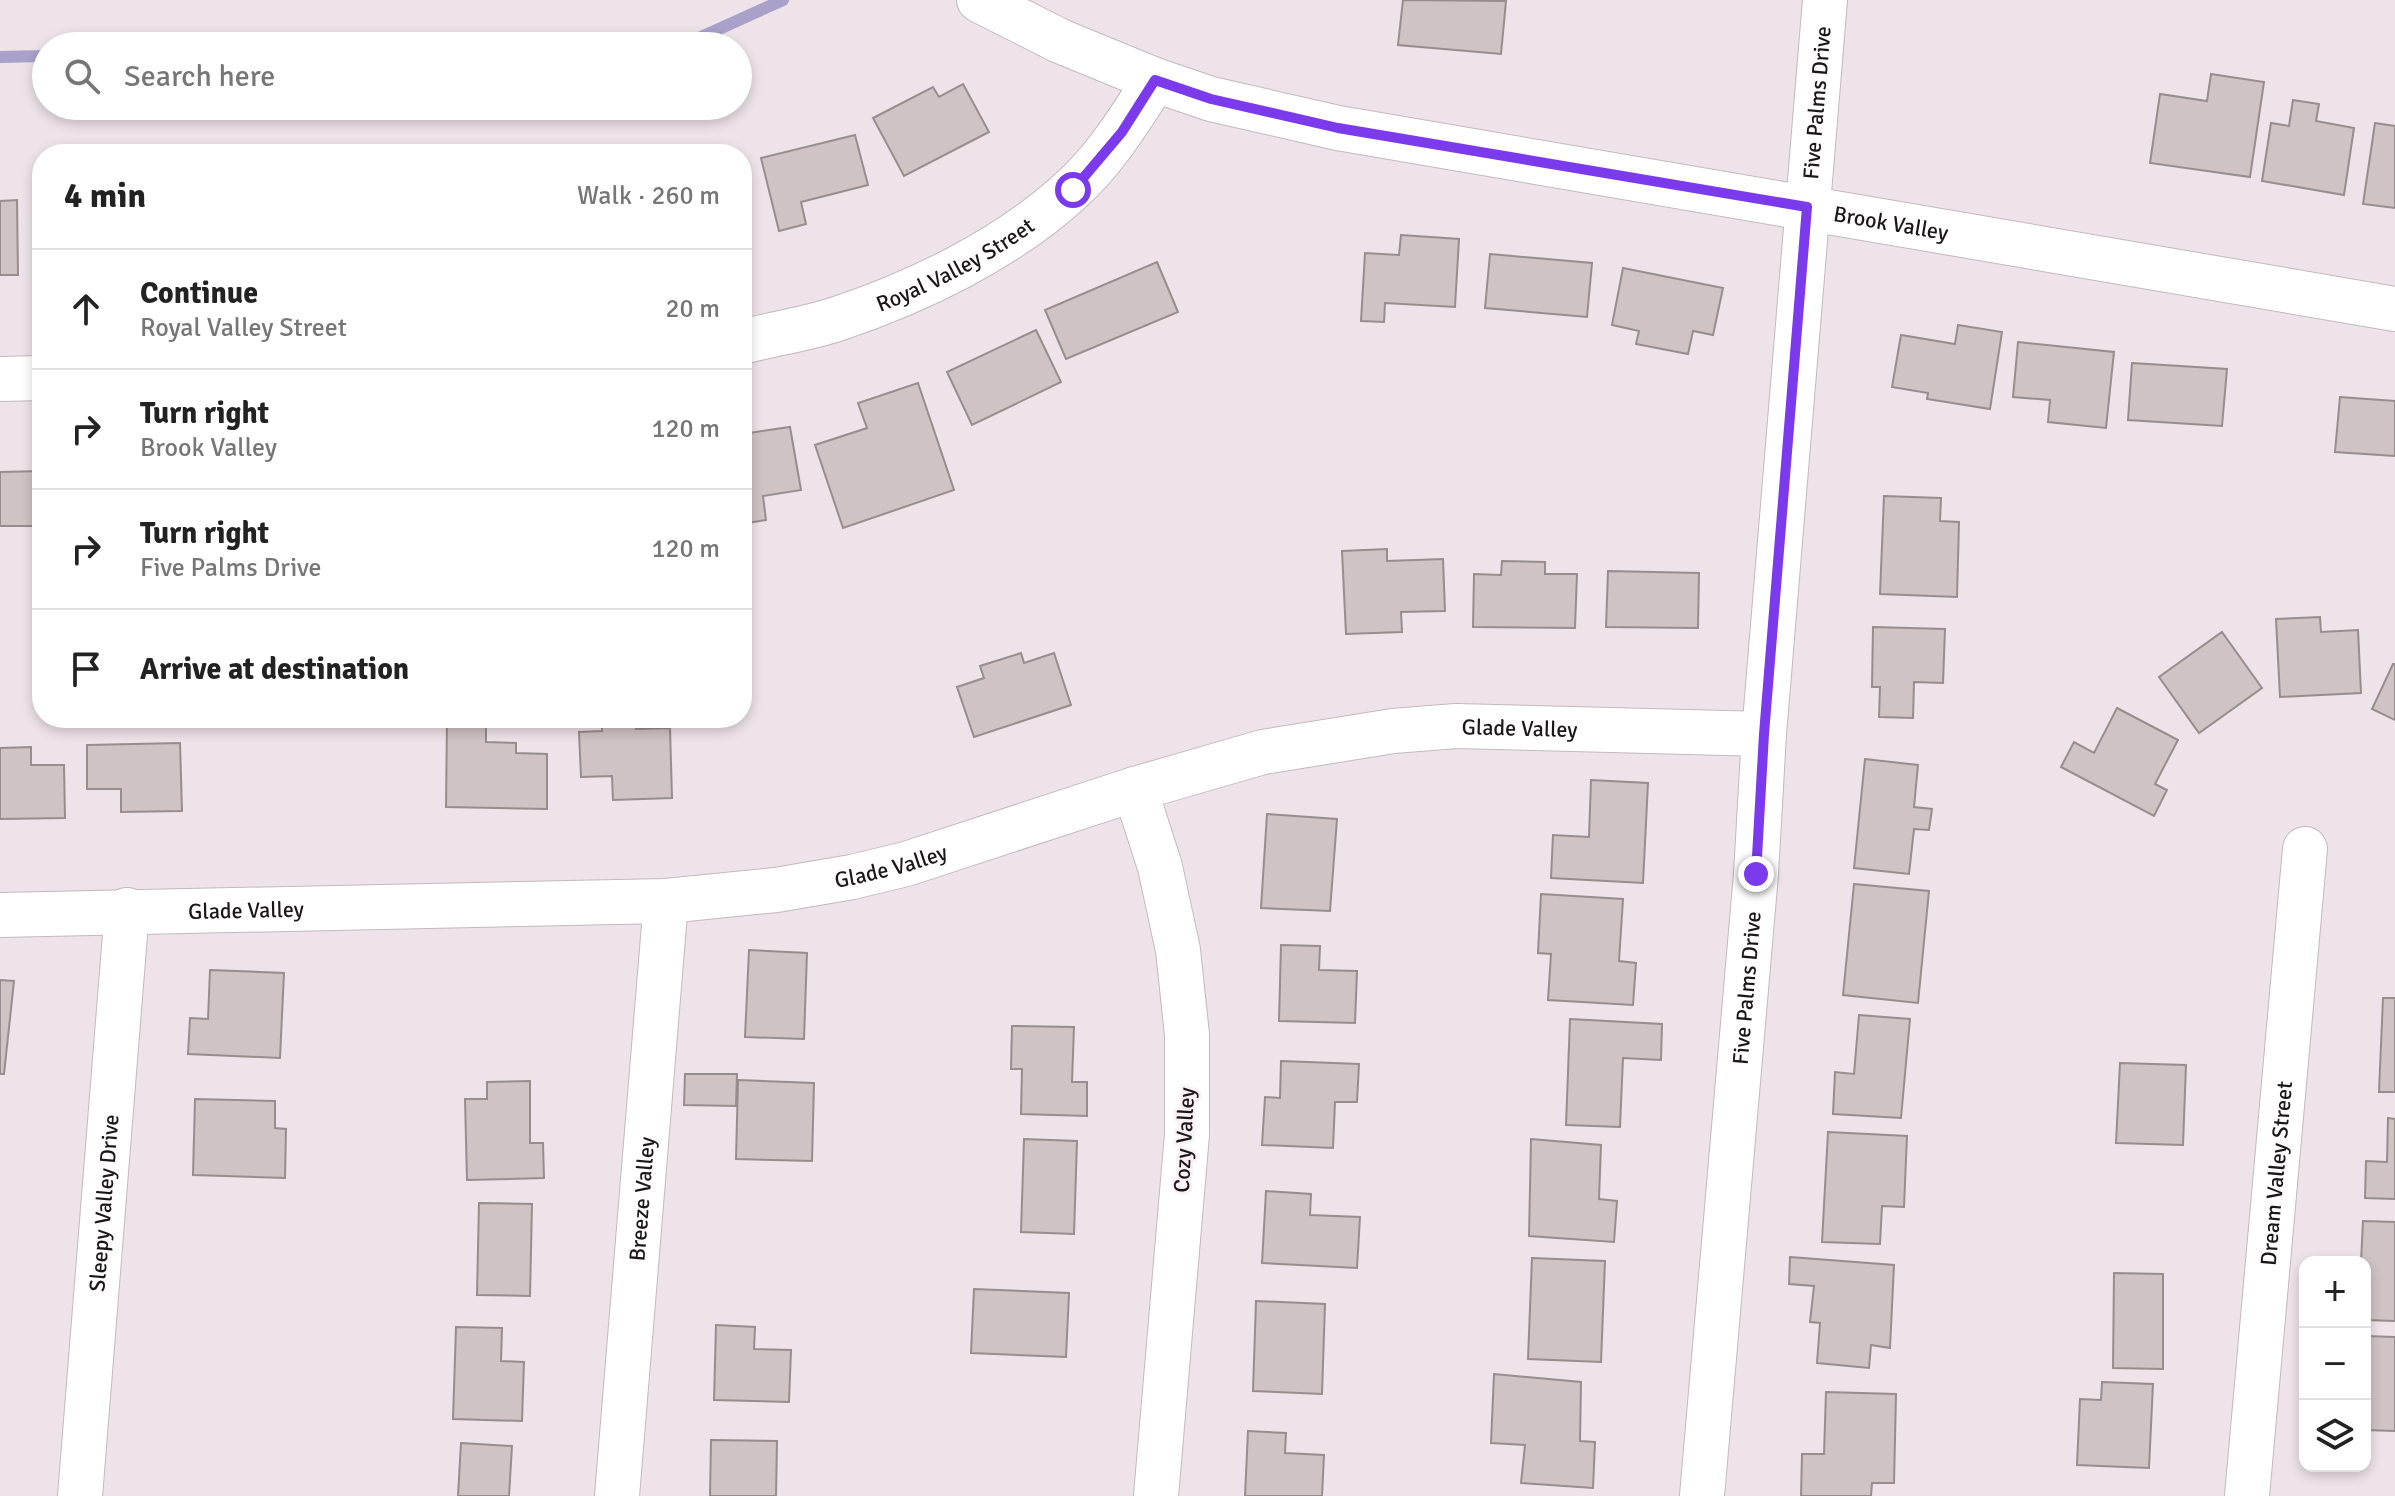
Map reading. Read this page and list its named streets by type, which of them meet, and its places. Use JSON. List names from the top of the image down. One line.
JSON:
{"streets":{"street":["Five Palms Drive","Brook Valley","Royal Valley Street","Glade Valley","Cozy Valley","Dream Valley Street","Breeze Valley","Sleepy Valley Drive"]},"crossings":[["Five Palms Drive","Brook Valley"],["Five Palms Drive","Glade Valley"],["Brook Valley","Royal Valley Street"],["Glade Valley","Cozy Valley"],["Glade Valley","Breeze Valley"],["Glade Valley","Sleepy Valley Drive"]],"page":{"search":"Search here","heading":["4 min","Walk · 260 m"],"list":[["Continue","Royal Valley Street","20 m"],["Turn right","Brook Valley","120 m"],["Turn right","Five Palms Drive","120 m"],"Arrive at destination"],"map_buttons":["+","−"]}}
